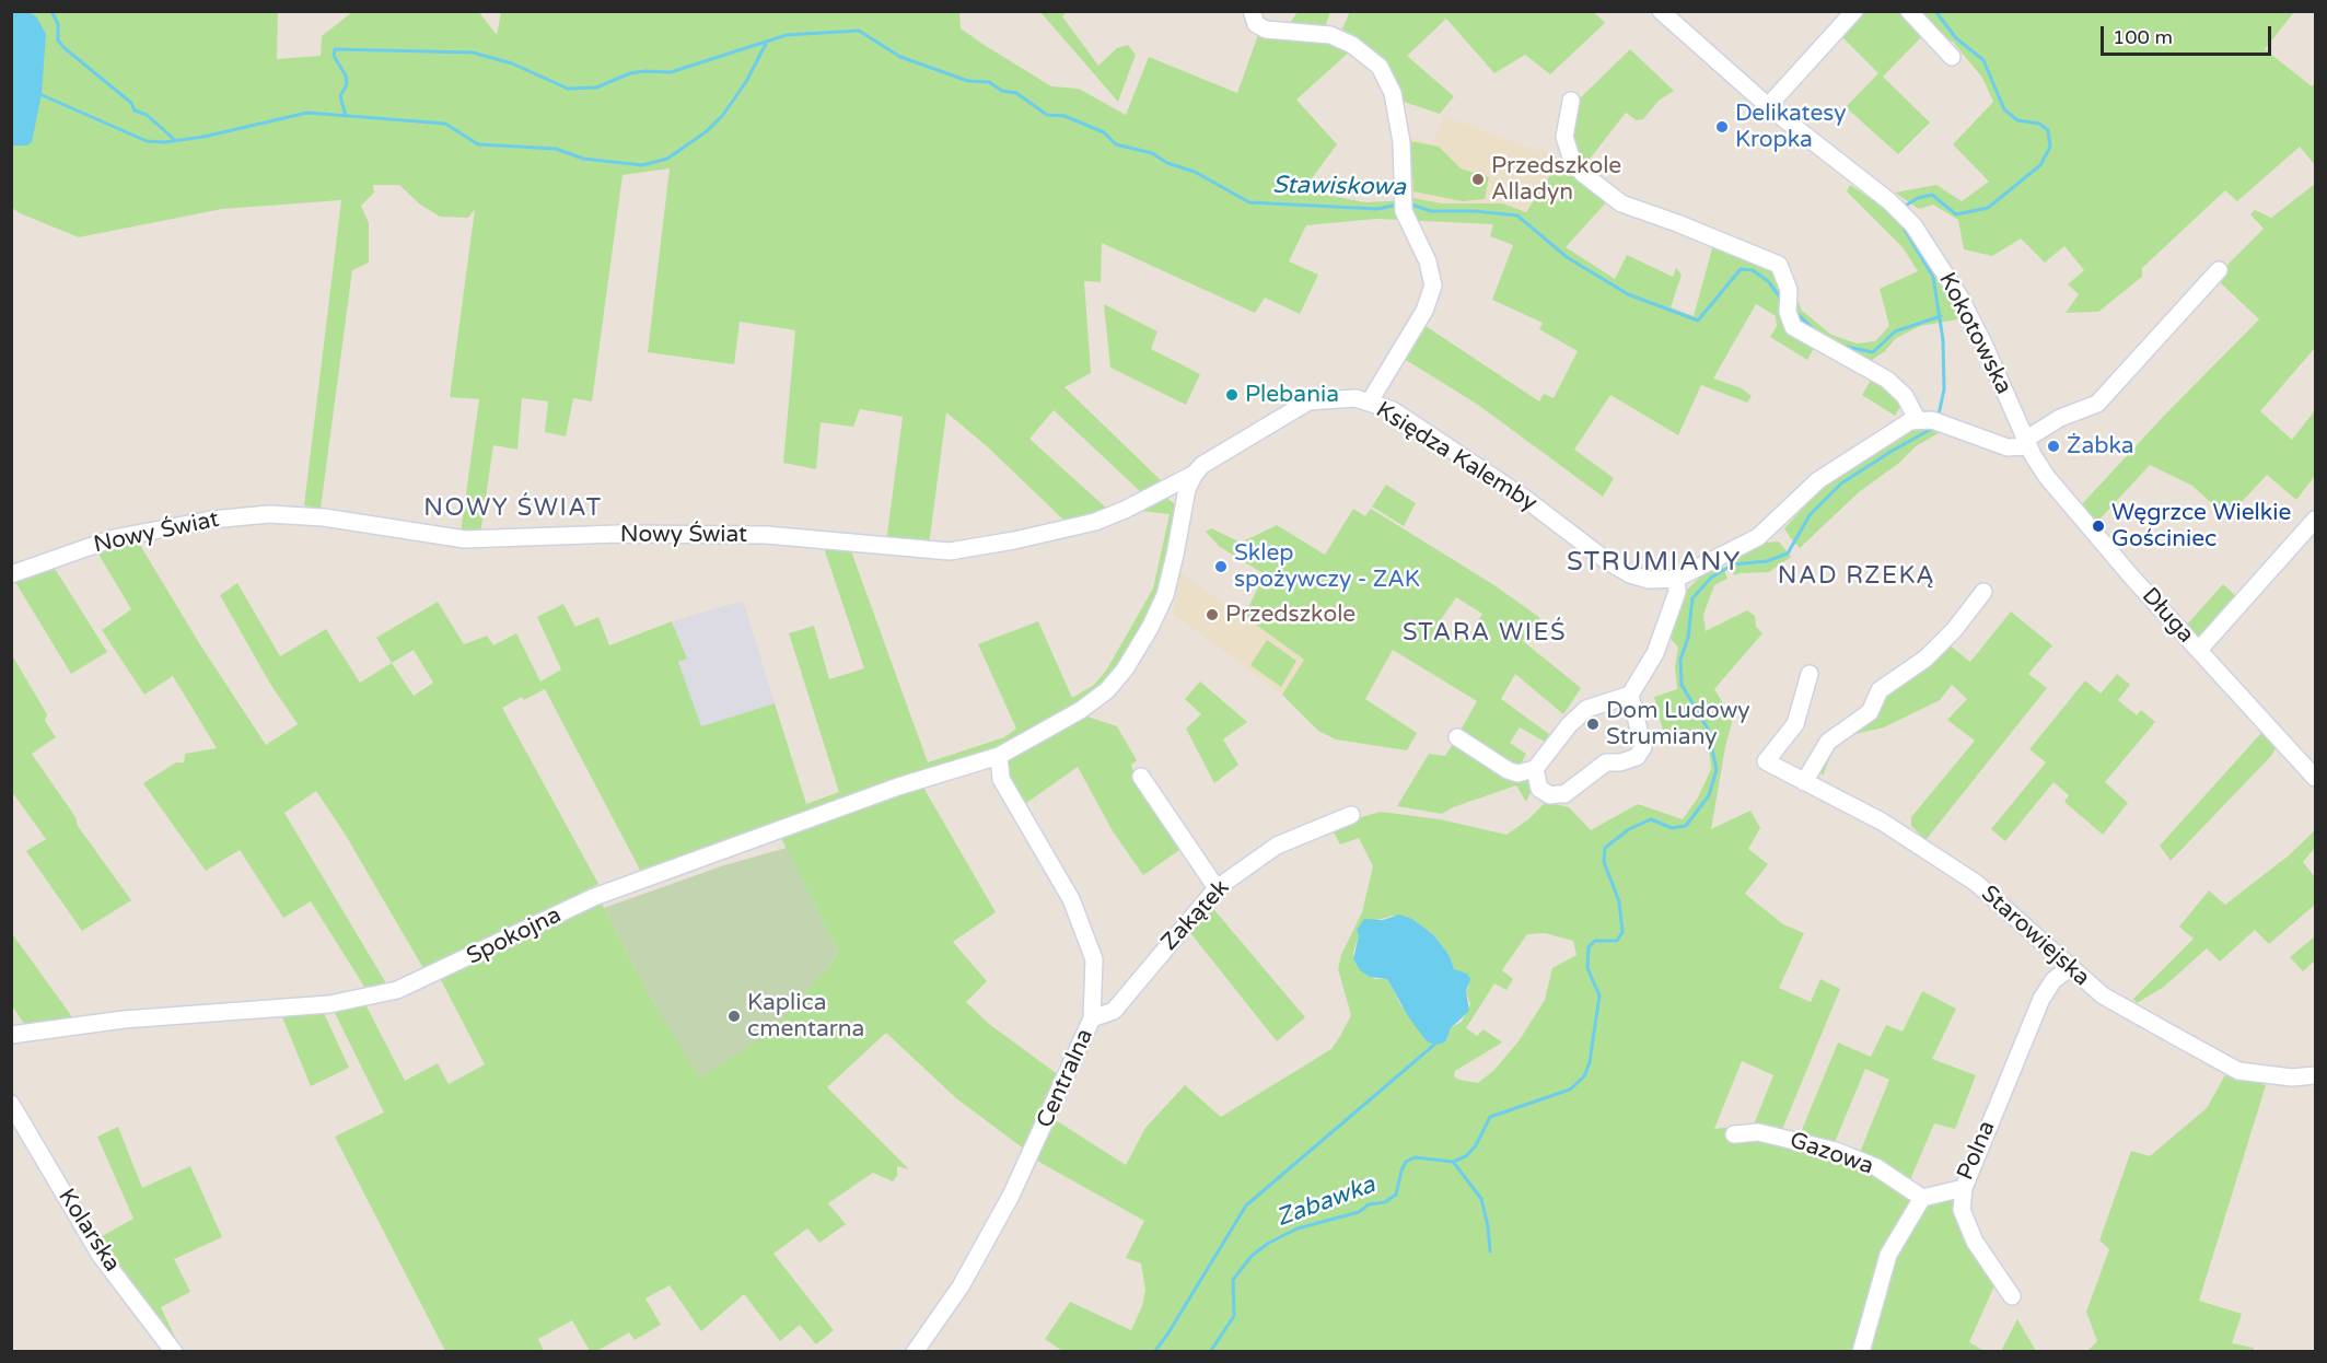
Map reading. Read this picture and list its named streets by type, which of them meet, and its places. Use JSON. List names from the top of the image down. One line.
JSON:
{"streets":{"street":["Kokotowska","Księdza Kalemby","Nowy Świat","Długa","Zakątek","Spokojna","Starowiejska","Centralna","Polna","Gazowa","Kolarska"]},"crossings":[["Kokotowska","Długa"],["Księdza Kalemby","Nowy Świat"],["Zakątek","Centralna"],["Spokojna","Centralna"],["Starowiejska","Polna"],["Polna","Gazowa"]],"districts":["NOWY ŚWIAT","STRUMIANY","NAD RZEKĄ","STARA WIEŚ"],"water":["Stawiskowa","Zabawka"],"places":["Delikatesy Kropka","Przedszkole Alladyn","Plebania","Żabka","Węgrzce Wielkie Gościniec","Sklep spożywczy - ZAK","Przedszkole","Dom Ludowy Strumiany","Kaplica cmentarna"],"scale_bar":"100 m"}
